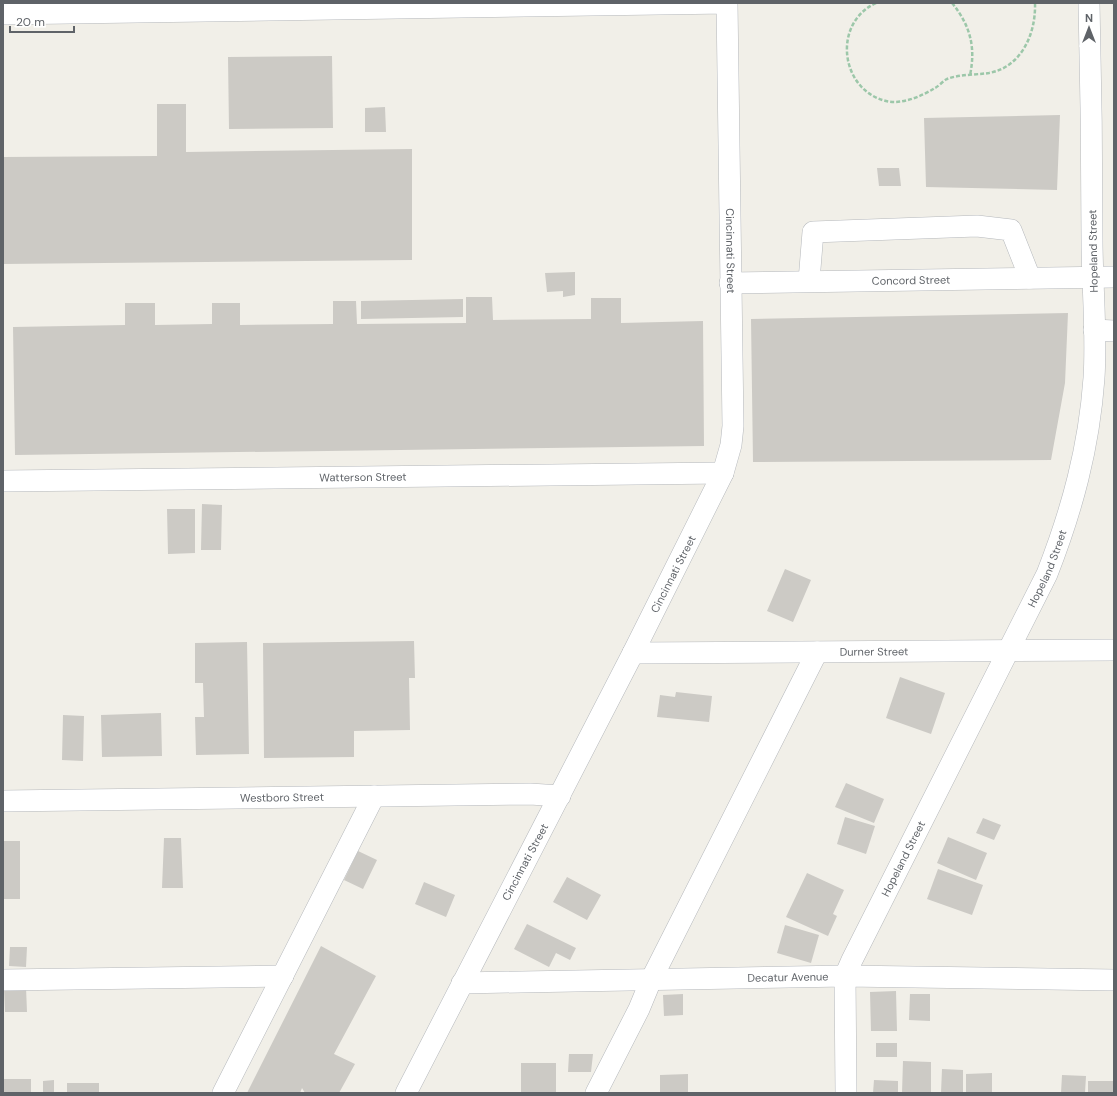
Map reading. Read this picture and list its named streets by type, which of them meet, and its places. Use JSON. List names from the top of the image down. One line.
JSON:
{"streets":{"street":["Cincinnati Street","Hopeland Street","Concord Street","Watterson Street","Durner Street","Westboro Street","Decatur Avenue"]},"crossings":[["Cincinnati Street","Concord Street"],["Cincinnati Street","Watterson Street"],["Cincinnati Street","Durner Street"],["Cincinnati Street","Westboro Street"],["Cincinnati Street","Decatur Avenue"],["Hopeland Street","Concord Street"],["Hopeland Street","Durner Street"],["Hopeland Street","Decatur Avenue"]],"scale_bar":"20 m","north":"top"}
